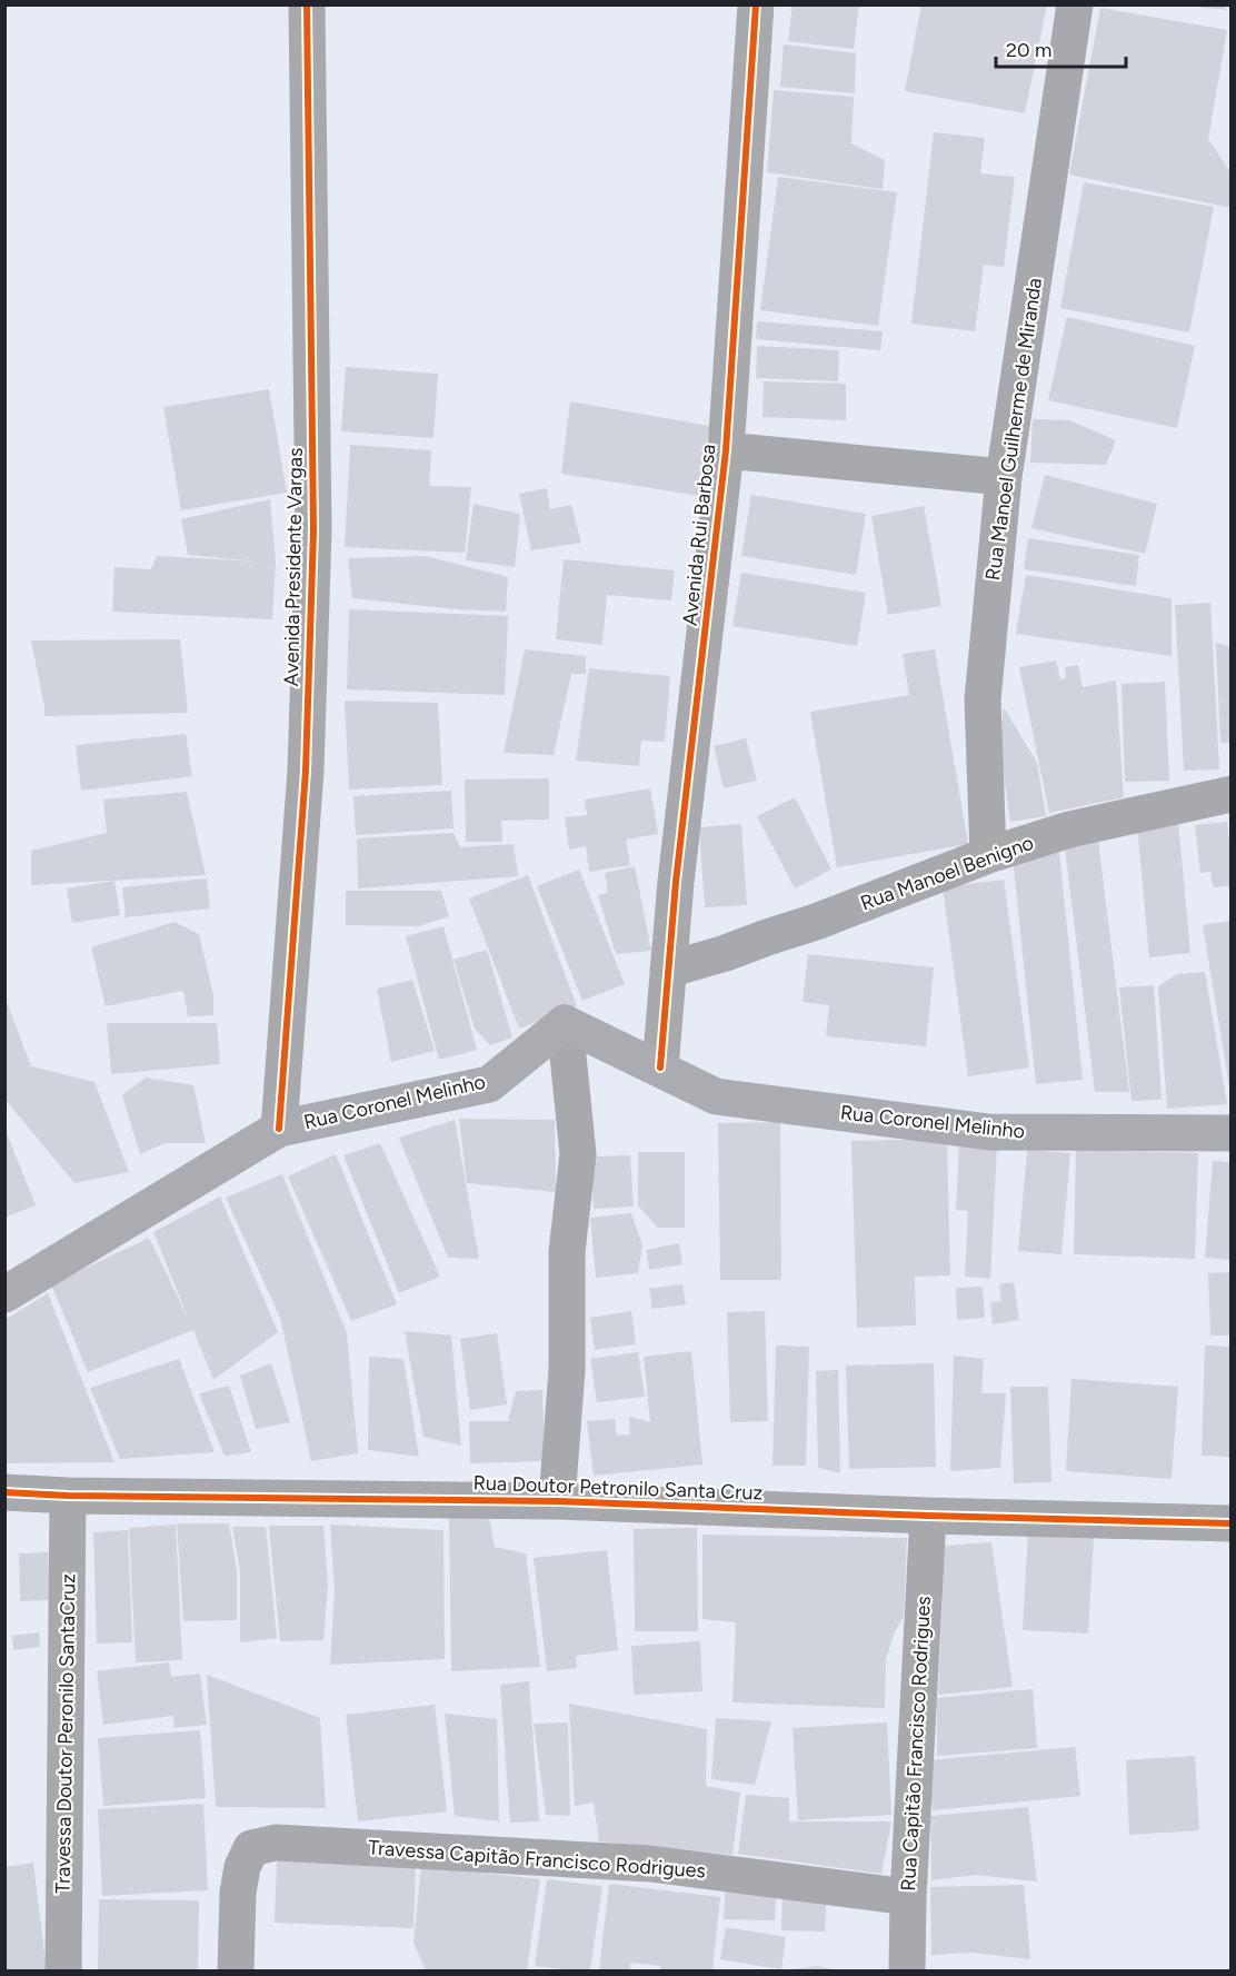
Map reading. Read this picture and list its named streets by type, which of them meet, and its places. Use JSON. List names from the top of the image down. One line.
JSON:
{"streets":{"main road":["Rua Coronel Melinho"],"street":["Rua Manoel Guilherme de Miranda","Avenida Rui Barbosa","Avenida Presidente Vargas","Rua Manoel Benigno","Rua Doutor Petronilo Santa Cruz","Travessa Doutor Peronilo SantaCruz","Rua Capitão Francisco Rodrigues","Travessa Capitão Francisco Rodrigues"]},"crossings":[["Rua Manoel Guilherme de Miranda","Rua Manoel Benigno"],["Avenida Rui Barbosa","Rua Manoel Benigno"],["Avenida Rui Barbosa","Rua Coronel Melinho"],["Avenida Presidente Vargas","Rua Coronel Melinho"],["Rua Doutor Petronilo Santa Cruz","Travessa Doutor Peronilo SantaCruz"],["Rua Doutor Petronilo Santa Cruz","Rua Capitão Francisco Rodrigues"],["Rua Capitão Francisco Rodrigues","Travessa Capitão Francisco Rodrigues"]],"scale_bar":"20 m"}
